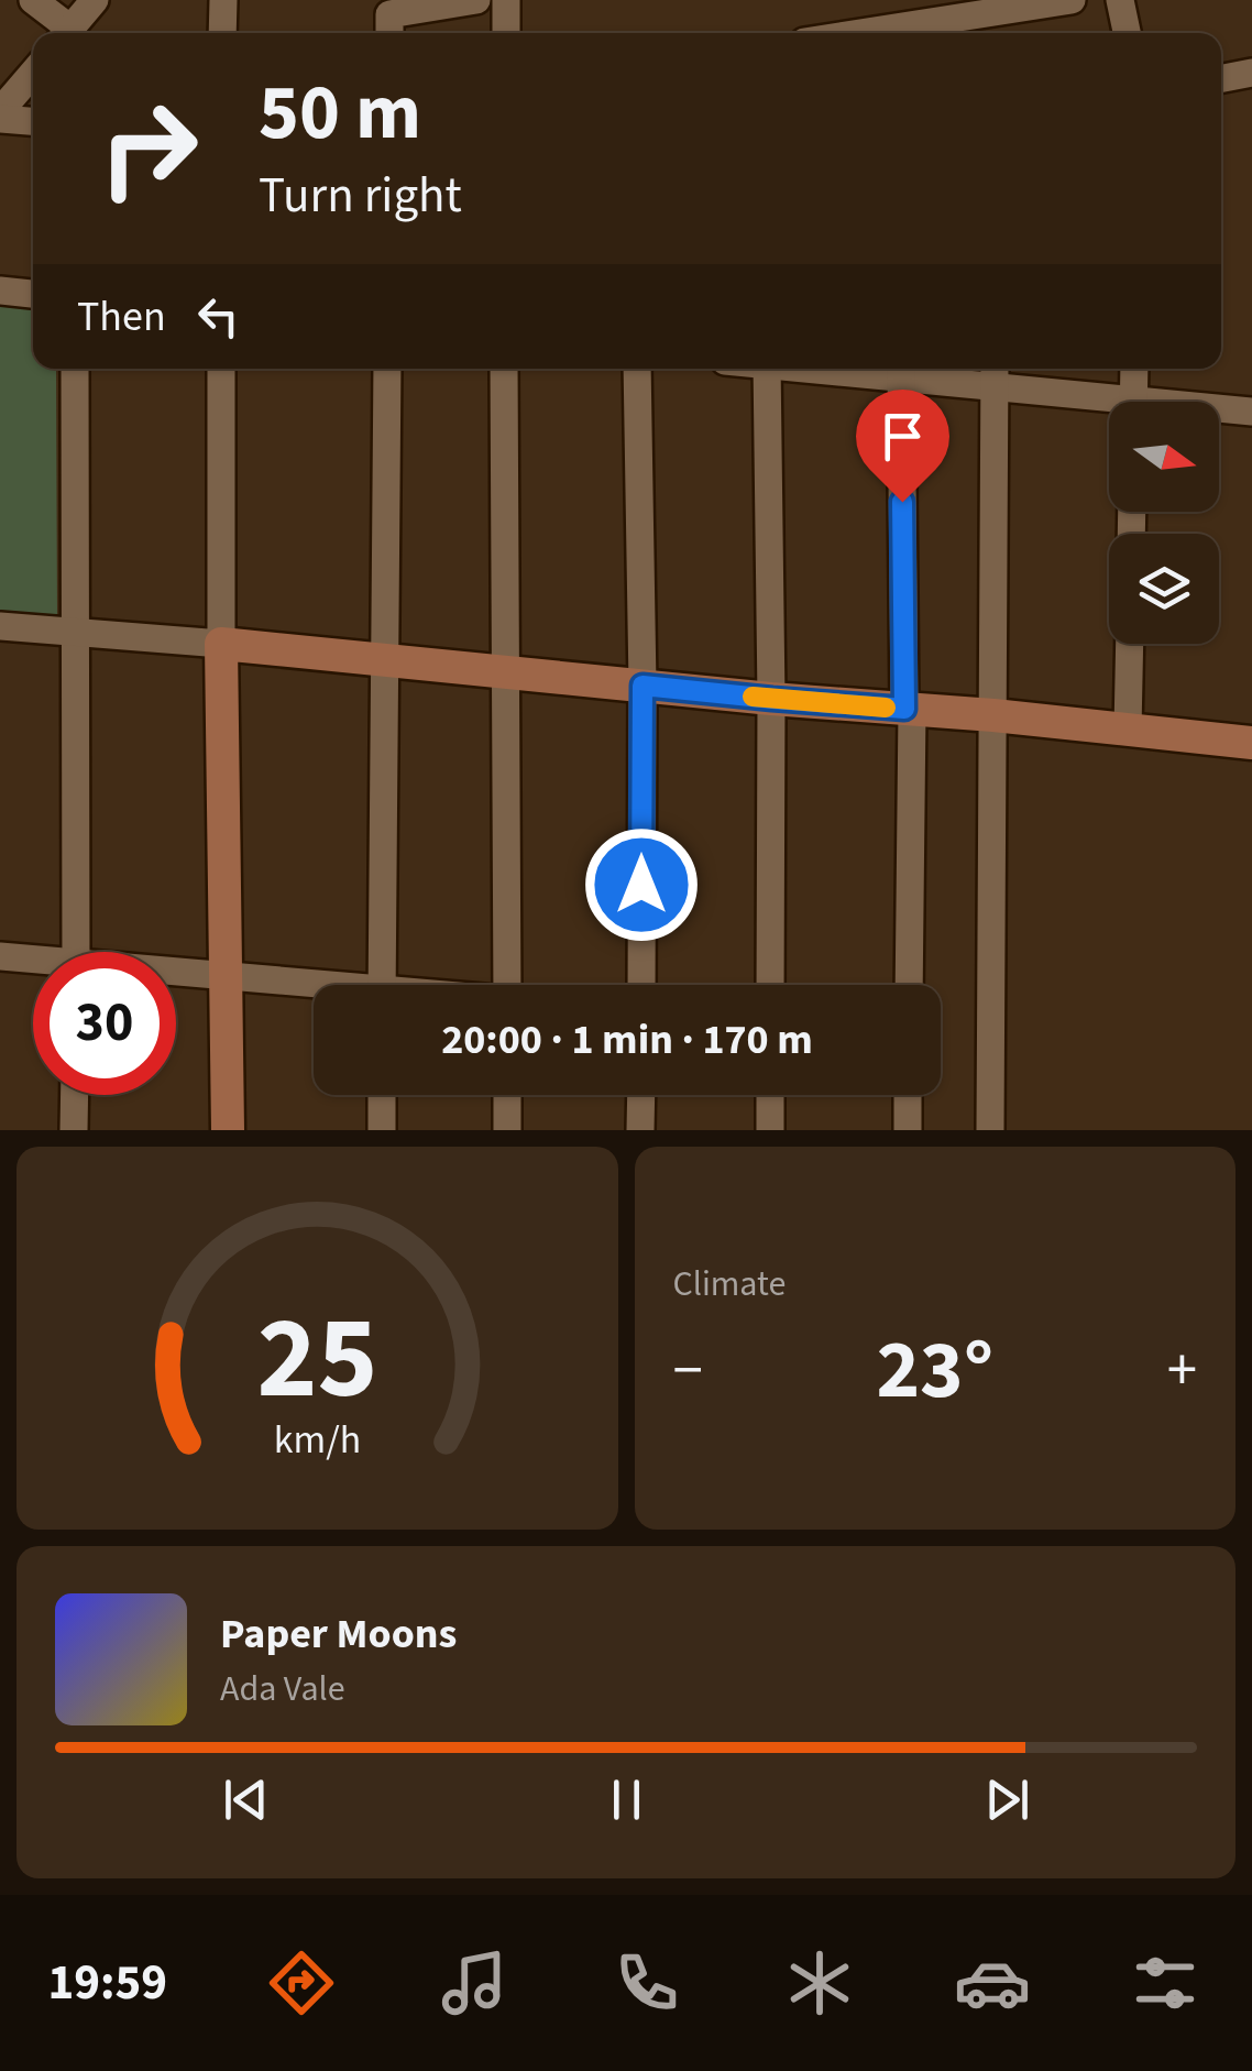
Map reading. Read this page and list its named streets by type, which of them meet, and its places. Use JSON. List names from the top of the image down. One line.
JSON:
{"north":"right","page":{"turn":["50 m","Turn right"],"then":"Then","limit":"30","trip":"20:00 · 1 min · 170 m","tile":"Climate","heat":["−","23°","+"],"song":["Paper Moons","Ada Vale"],"tabs":"19:59","gauge":["25","km/h"]}}
